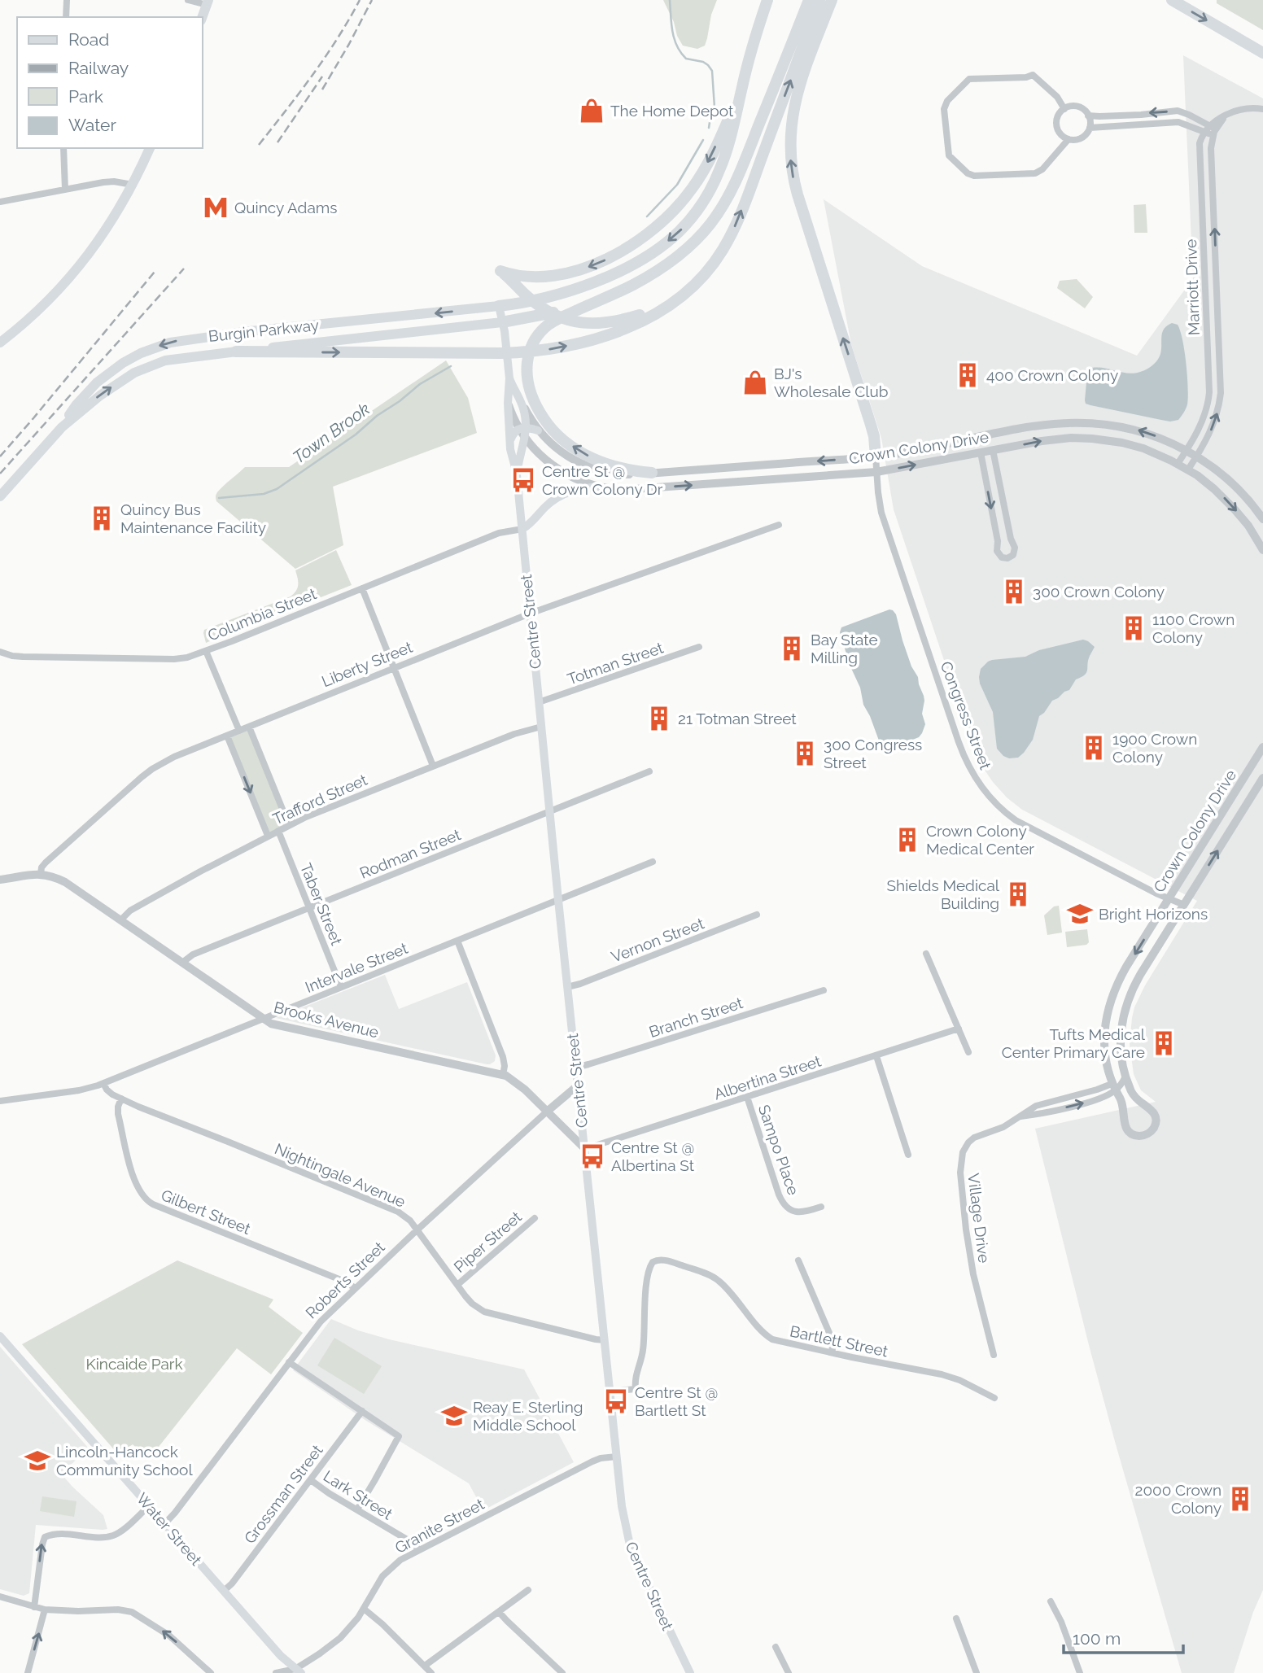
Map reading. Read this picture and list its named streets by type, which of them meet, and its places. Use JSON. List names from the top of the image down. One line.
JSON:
{"streets":{"main road":["Burgin Parkway","Centre Street","Water Street"],"street":["Marriott Drive","Crown Colony Drive","Columbia Street","Totman Street","Liberty Street","Congress Street","Trafford Street","Rodman Street","Taber Street","Vernon Street","Intervale Street","Branch Street","Brooks Avenue","Albertina Street","Sampo Place","Nightingale Avenue","Gilbert Street","Village Drive","Piper Street","Roberts Street","Bartlett Street","Grossman Street","Lark Street","Granite Street"]},"crossings":[["Marriott Drive","Crown Colony Drive"],["Burgin Parkway","Centre Street"],["Crown Colony Drive","Centre Street"],["Crown Colony Drive","Congress Street"],["Crown Colony Drive","Village Drive"],["Columbia Street","Centre Street"],["Centre Street","Totman Street"],["Centre Street","Liberty Street"],["Centre Street","Trafford Street"],["Centre Street","Rodman Street"],["Centre Street","Vernon Street"],["Centre Street","Intervale Street"],["Centre Street","Branch Street"],["Centre Street","Brooks Avenue"],["Centre Street","Albertina Street"],["Centre Street","Nightingale Avenue"],["Centre Street","Roberts Street"],["Centre Street","Bartlett Street"],["Centre Street","Granite Street"],["Liberty Street","Brooks Avenue"],["Trafford Street","Taber Street"],["Trafford Street","Brooks Avenue"],["Rodman Street","Taber Street"],["Rodman Street","Brooks Avenue"],["Taber Street","Intervale Street"],["Intervale Street","Brooks Avenue"],["Intervale Street","Nightingale Avenue"],["Brooks Avenue","Albertina Street"],["Brooks Avenue","Roberts Street"],["Albertina Street","Sampo Place"],["Nightingale Avenue","Gilbert Street"],["Nightingale Avenue","Piper Street"],["Nightingale Avenue","Roberts Street"],["Gilbert Street","Roberts Street"],["Roberts Street","Water Street"],["Grossman Street","Lark Street"],["Grossman Street","Water Street"],["Lark Street","Granite Street"],["Granite Street","Water Street"]],"water":["Town Brook"],"parks":["Kincaide Park"],"places":{"shop":["The Home Depot","BJ's Wholesale Club"],"metro station":["Quincy Adams"],"building":["400 Crown Colony","Quincy Bus Maintenance Facility","300 Crown Colony","1100 Crown Colony","Bay State Milling","21 Totman Street","1900 Crown Colony","300 Congress Street","Crown Colony Medical Center","Shields Medical Building","Tufts Medical Center Primary Care","2000 Crown Colony"],"bus stop":["Centre St @ Crown Colony Dr","Centre St @ Albertina St","Centre St @ Bartlett St"],"school or university":["Bright Horizons","Reay E. Sterling Middle School","Lincoln-Hancock Community School"]},"legend":["Road","Railway","Park","Water"],"scale_bar":"100 m"}
